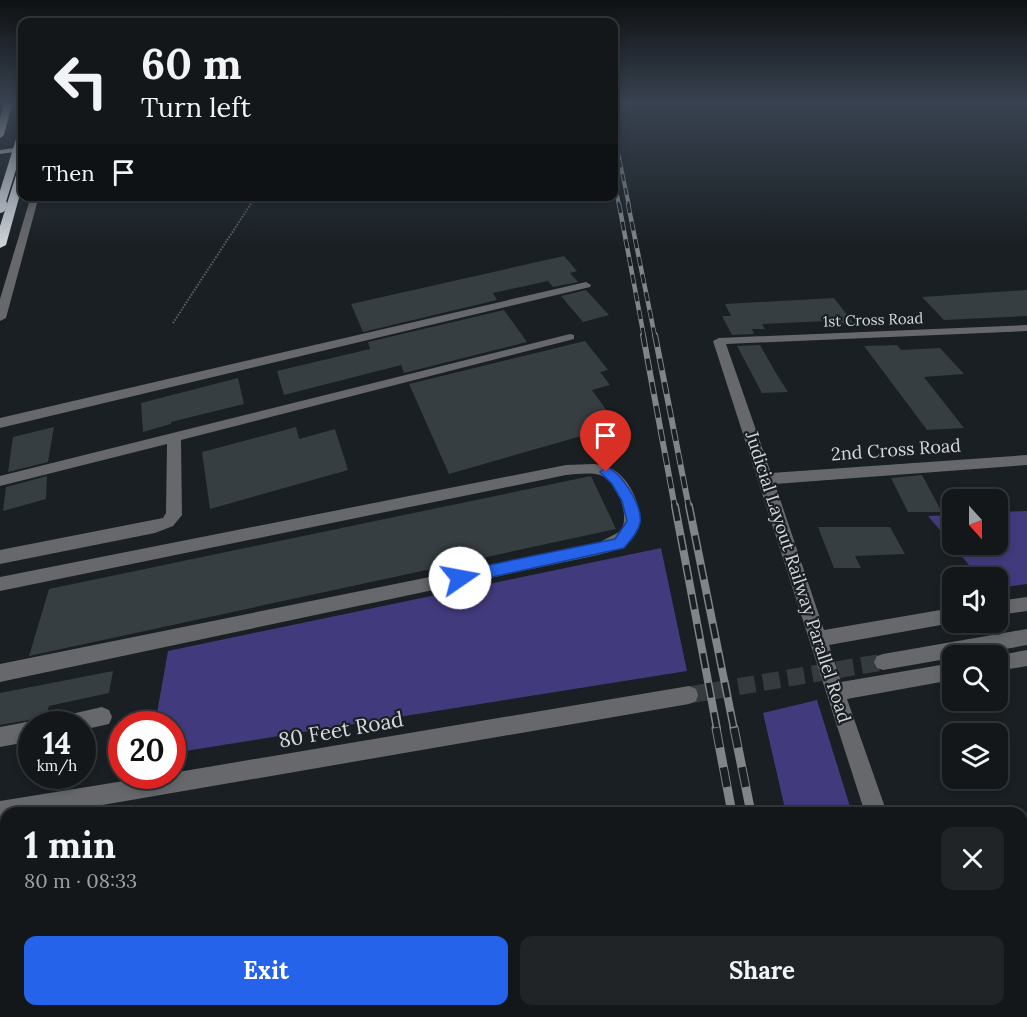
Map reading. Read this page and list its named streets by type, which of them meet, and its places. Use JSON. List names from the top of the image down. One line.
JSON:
{"streets":{"street":["1st Cross Road","2nd Cross Road","Judicial Layout Railway Parallel Road","80 Feet Road"]},"crossings":[["1st Cross Road","Judicial Layout Railway Parallel Road"],["2nd Cross Road","Judicial Layout Railway Parallel Road"]],"north":"bottom","page":{"turn":["60 m","Turn left"],"then":"Then","speed":"14 km/h","limit":"20","heading":["1 min","80 m · 08:33"],"buttons":["Exit","Share"]}}
